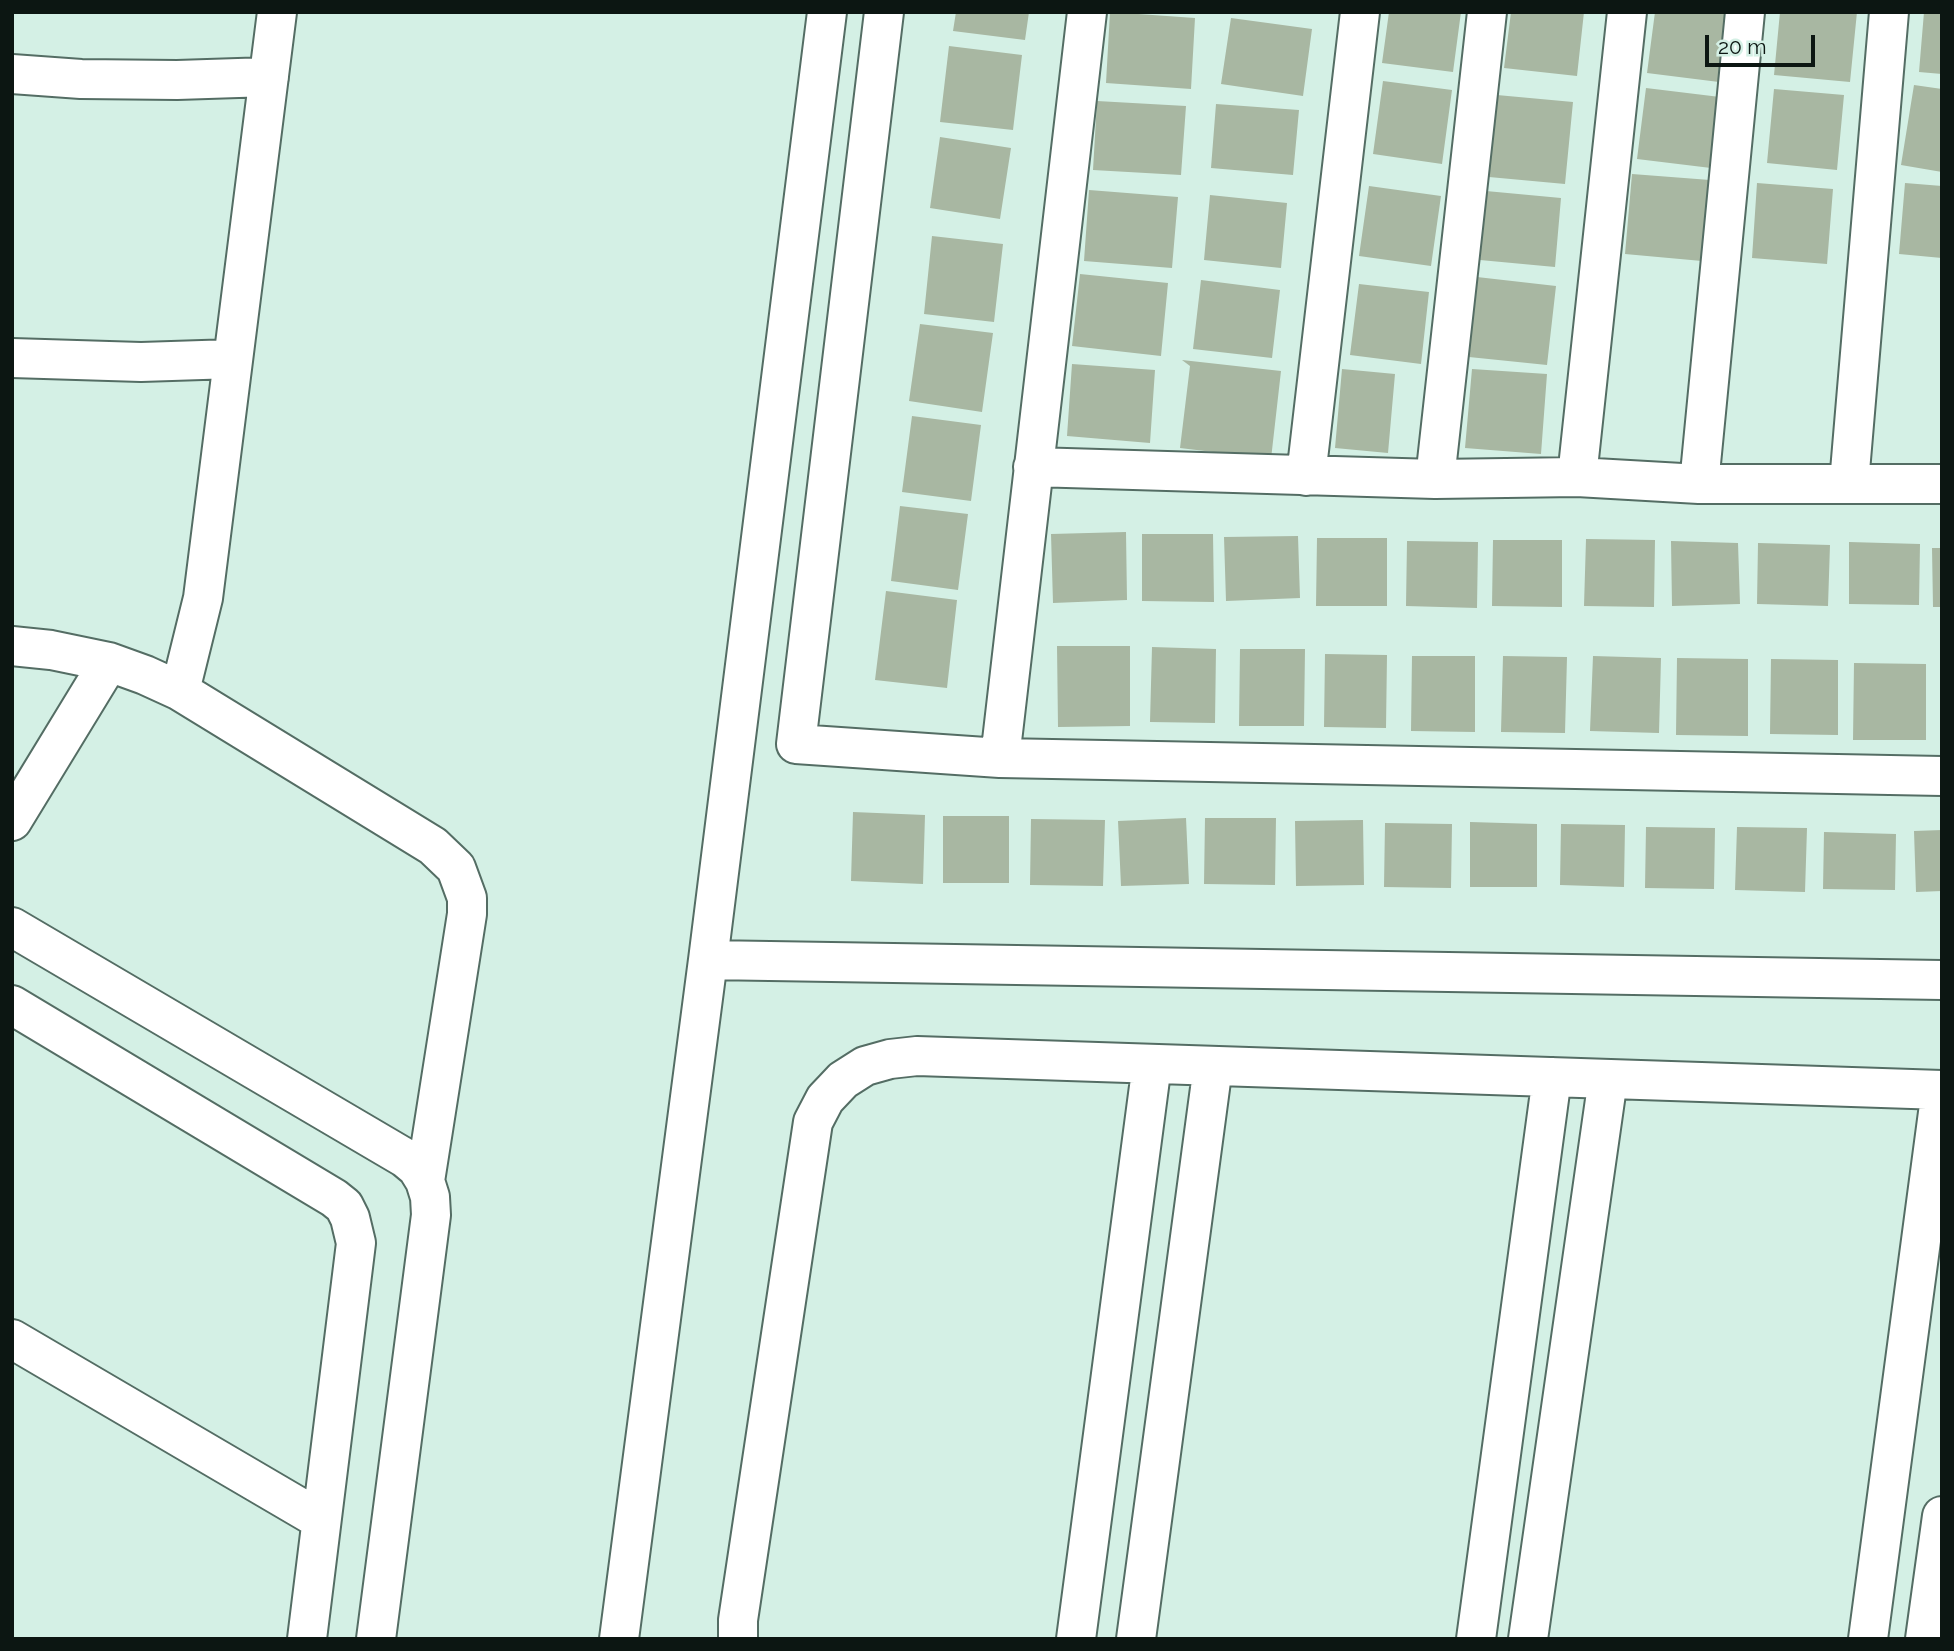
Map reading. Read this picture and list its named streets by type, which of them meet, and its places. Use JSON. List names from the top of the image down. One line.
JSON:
{"scale_bar":"20 m"}
